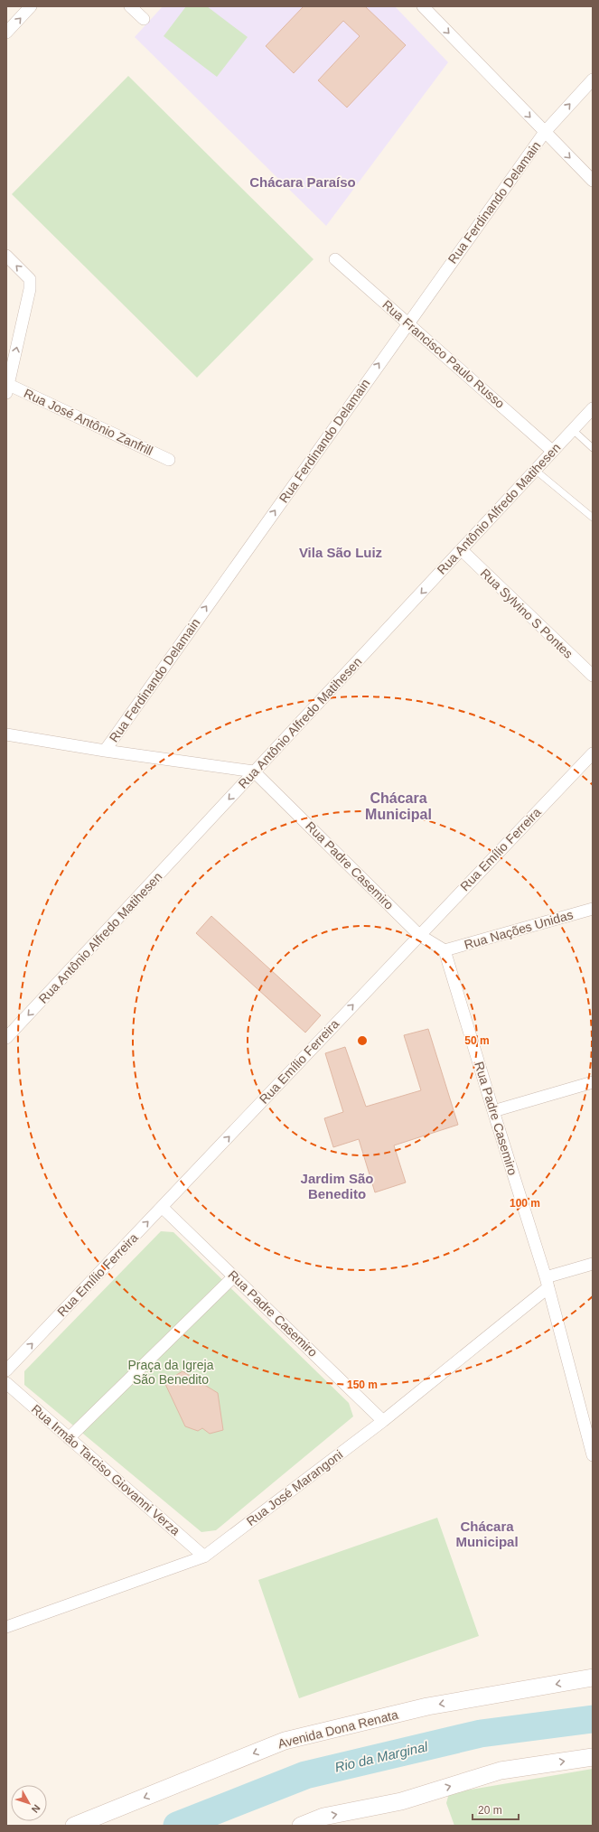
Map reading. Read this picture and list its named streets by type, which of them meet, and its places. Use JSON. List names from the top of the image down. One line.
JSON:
{"streets":{"main road":["Avenida Dona Renata"],"street":["Rua Ferdinando Delamain","Rua Francisco Paulo Russo","Rua José Antônio Zanfrill","Rua Antônio Alfredo Matihesen","Rua Sylvino S Pontes","Rua Emílio Ferreira","Rua Padre Casemiro","Rua Nações Unidas","Rua Irmão Tarciso Giovanni Verza","Rua José Marangoni"]},"crossings":[["Rua Ferdinando Delamain","Rua Francisco Paulo Russo"],["Rua Francisco Paulo Russo","Rua Antônio Alfredo Matihesen"],["Rua Antônio Alfredo Matihesen","Rua Sylvino S Pontes"],["Rua Antônio Alfredo Matihesen","Rua Padre Casemiro"],["Rua Emílio Ferreira","Rua Padre Casemiro"],["Rua Padre Casemiro","Rua Nações Unidas"],["Rua Padre Casemiro","Rua José Marangoni"],["Rua Irmão Tarciso Giovanni Verza","Rua José Marangoni"]],"one_way":["Rua Ferdinando Delamain","Rua Antônio Alfredo Matihesen"],"districts":["Chácara Paraíso","Vila São Luiz","Chácara Municipal","Jardim São Benedito","Chácara Municipal"],"water":["Rio da Marginal"],"parks":["Praça da Igreja São Benedito"],"scale_bar":"20 m","north":"bottom right","rings":["50 m","100 m","150 m"]}
